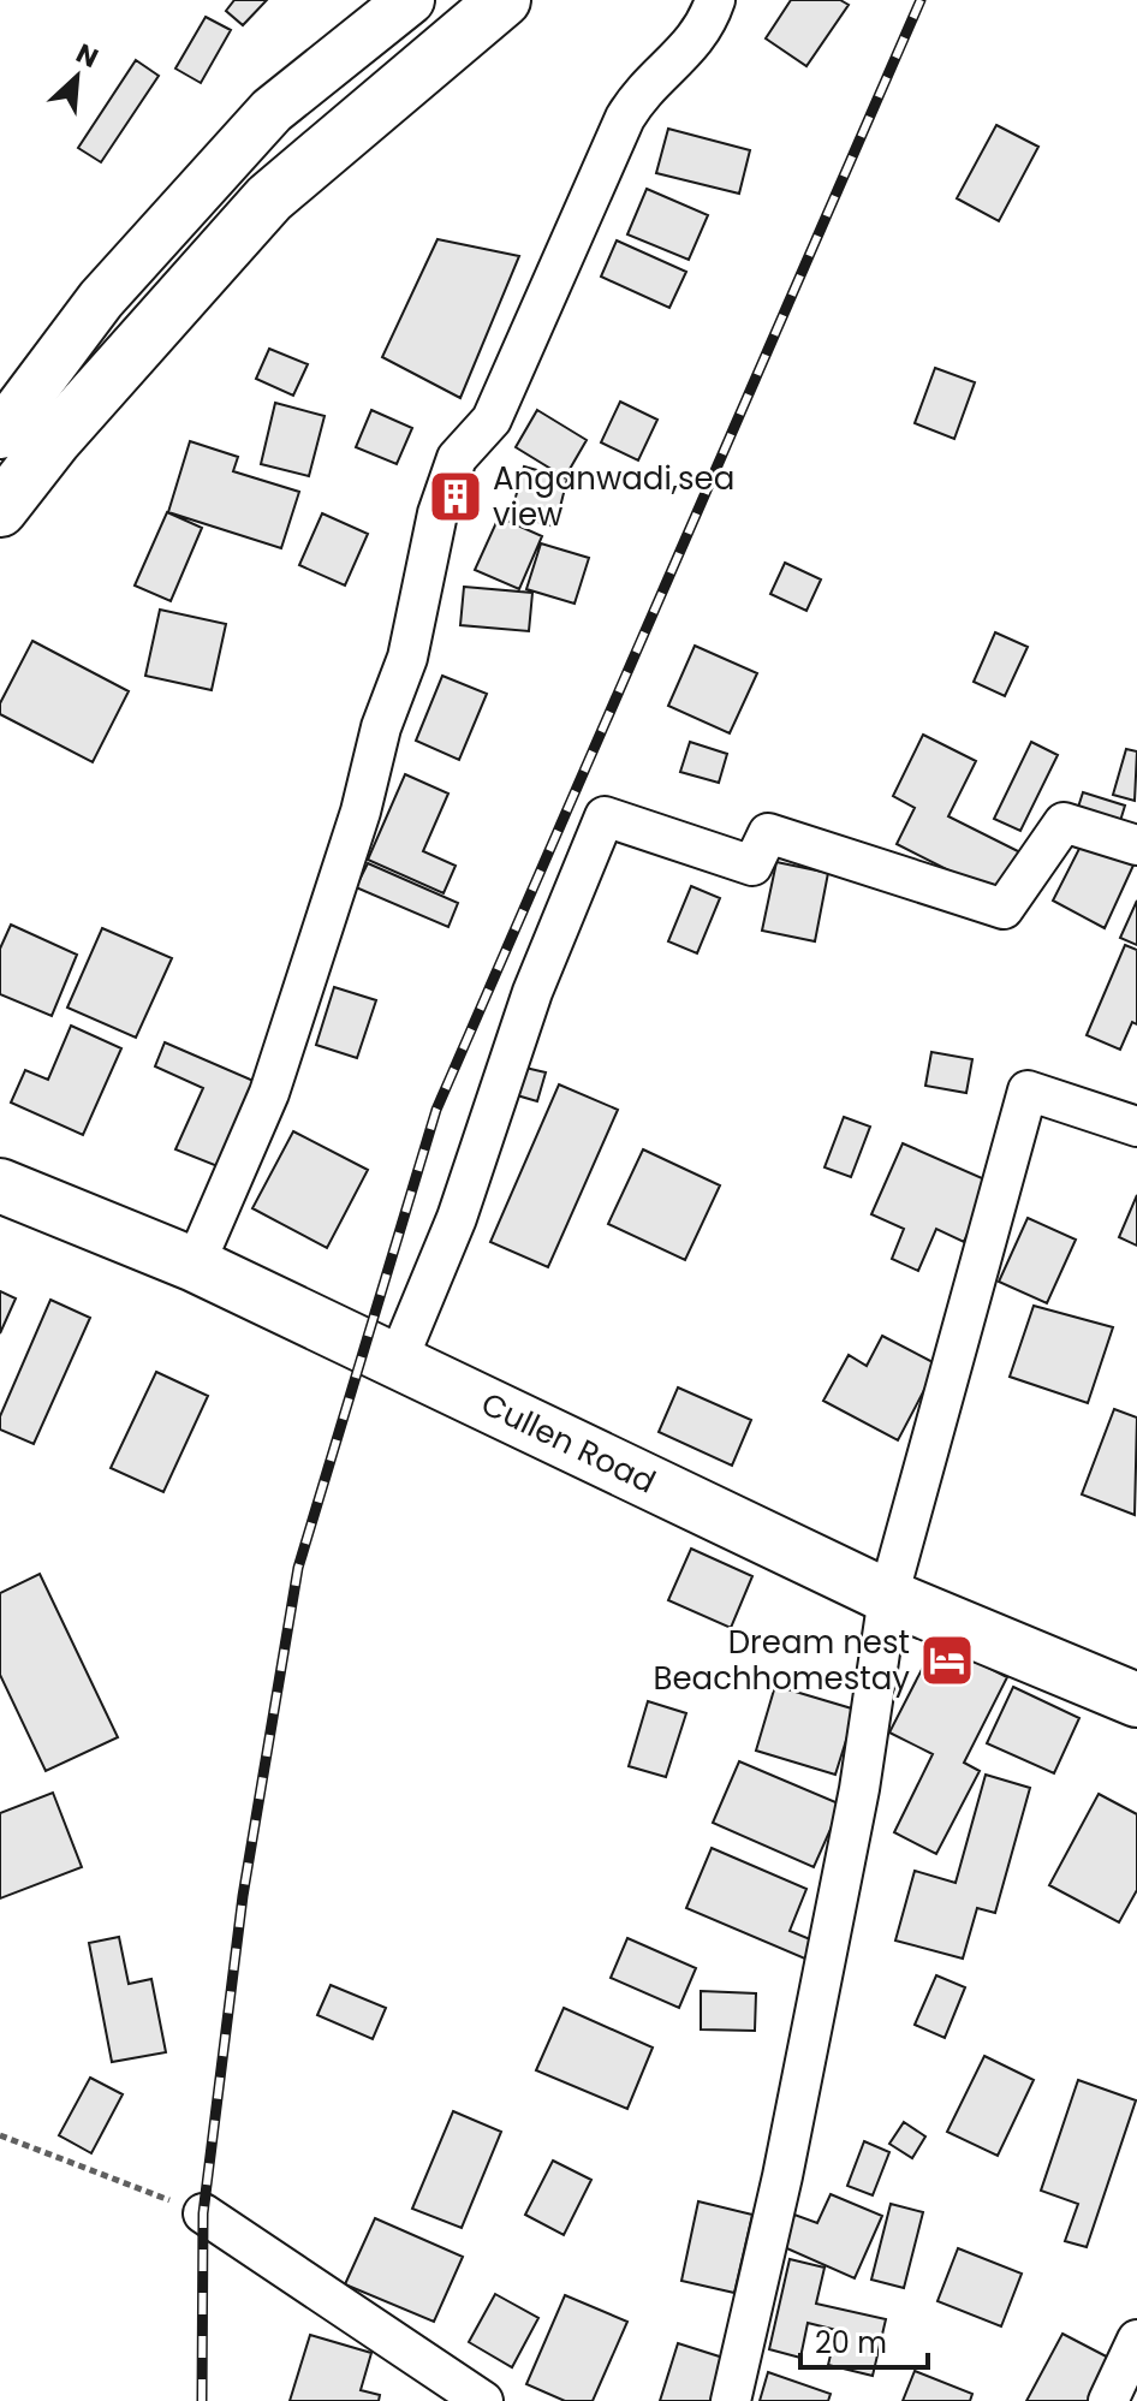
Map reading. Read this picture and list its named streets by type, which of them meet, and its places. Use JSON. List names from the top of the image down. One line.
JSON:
{"streets":{"main road":["Cullen Road"]},"places":{"building":["Anganwadi,sea view"],"hotel":["Dream nest Beachhomestay"]},"scale_bar":"20 m","north":"top right"}
